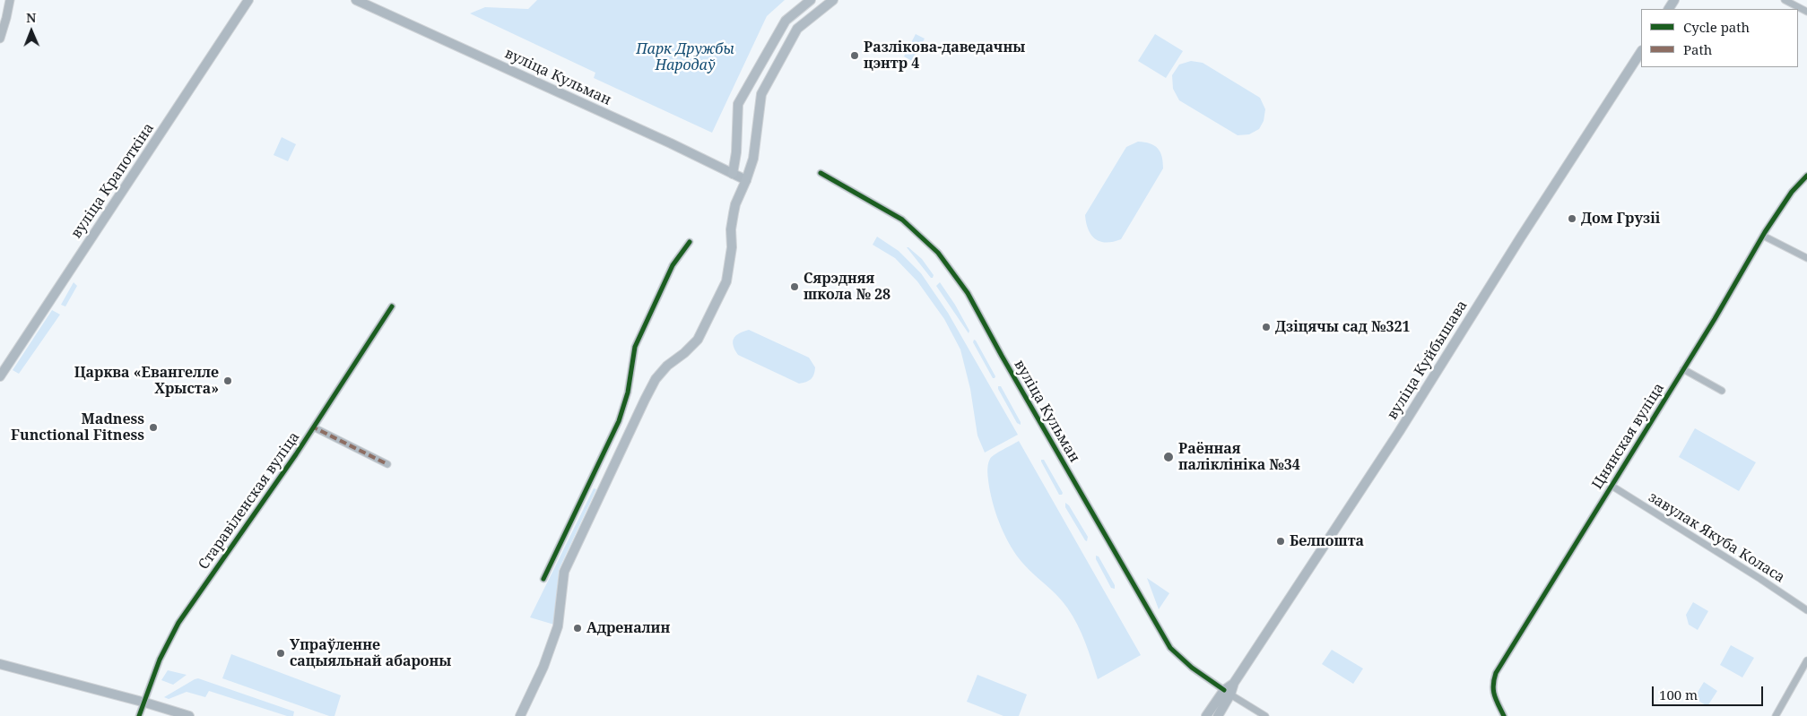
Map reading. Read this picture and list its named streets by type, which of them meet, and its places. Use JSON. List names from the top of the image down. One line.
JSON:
{"streets":{"main road":["вуліца Кульман","вуліца Крапоткіна","вуліца Куйбышава"],"street":["Цнянская вуліца","Старавіленская вуліца","завулак Якуба Коласа"]},"crossings":[["вуліца Кульман","вуліца Куйбышава"],["Цнянская вуліца","завулак Якуба Коласа"]],"parks":["Парк Дружбы Народаў"],"places":["Разлікова-даведачны цэнтр 4","Дом Грузіі","Сярэдняя школа № 28","Дзіцячы сад №321","Царква «Евангелле Хрыста»","Madness Functional Fitness","Раённая паліклініка №34","Белпошта","Адреналин","Упраўленне сацыяльнай абароны"],"legend":["Cycle path","Path"],"scale_bar":"100 m","north":"top"}
